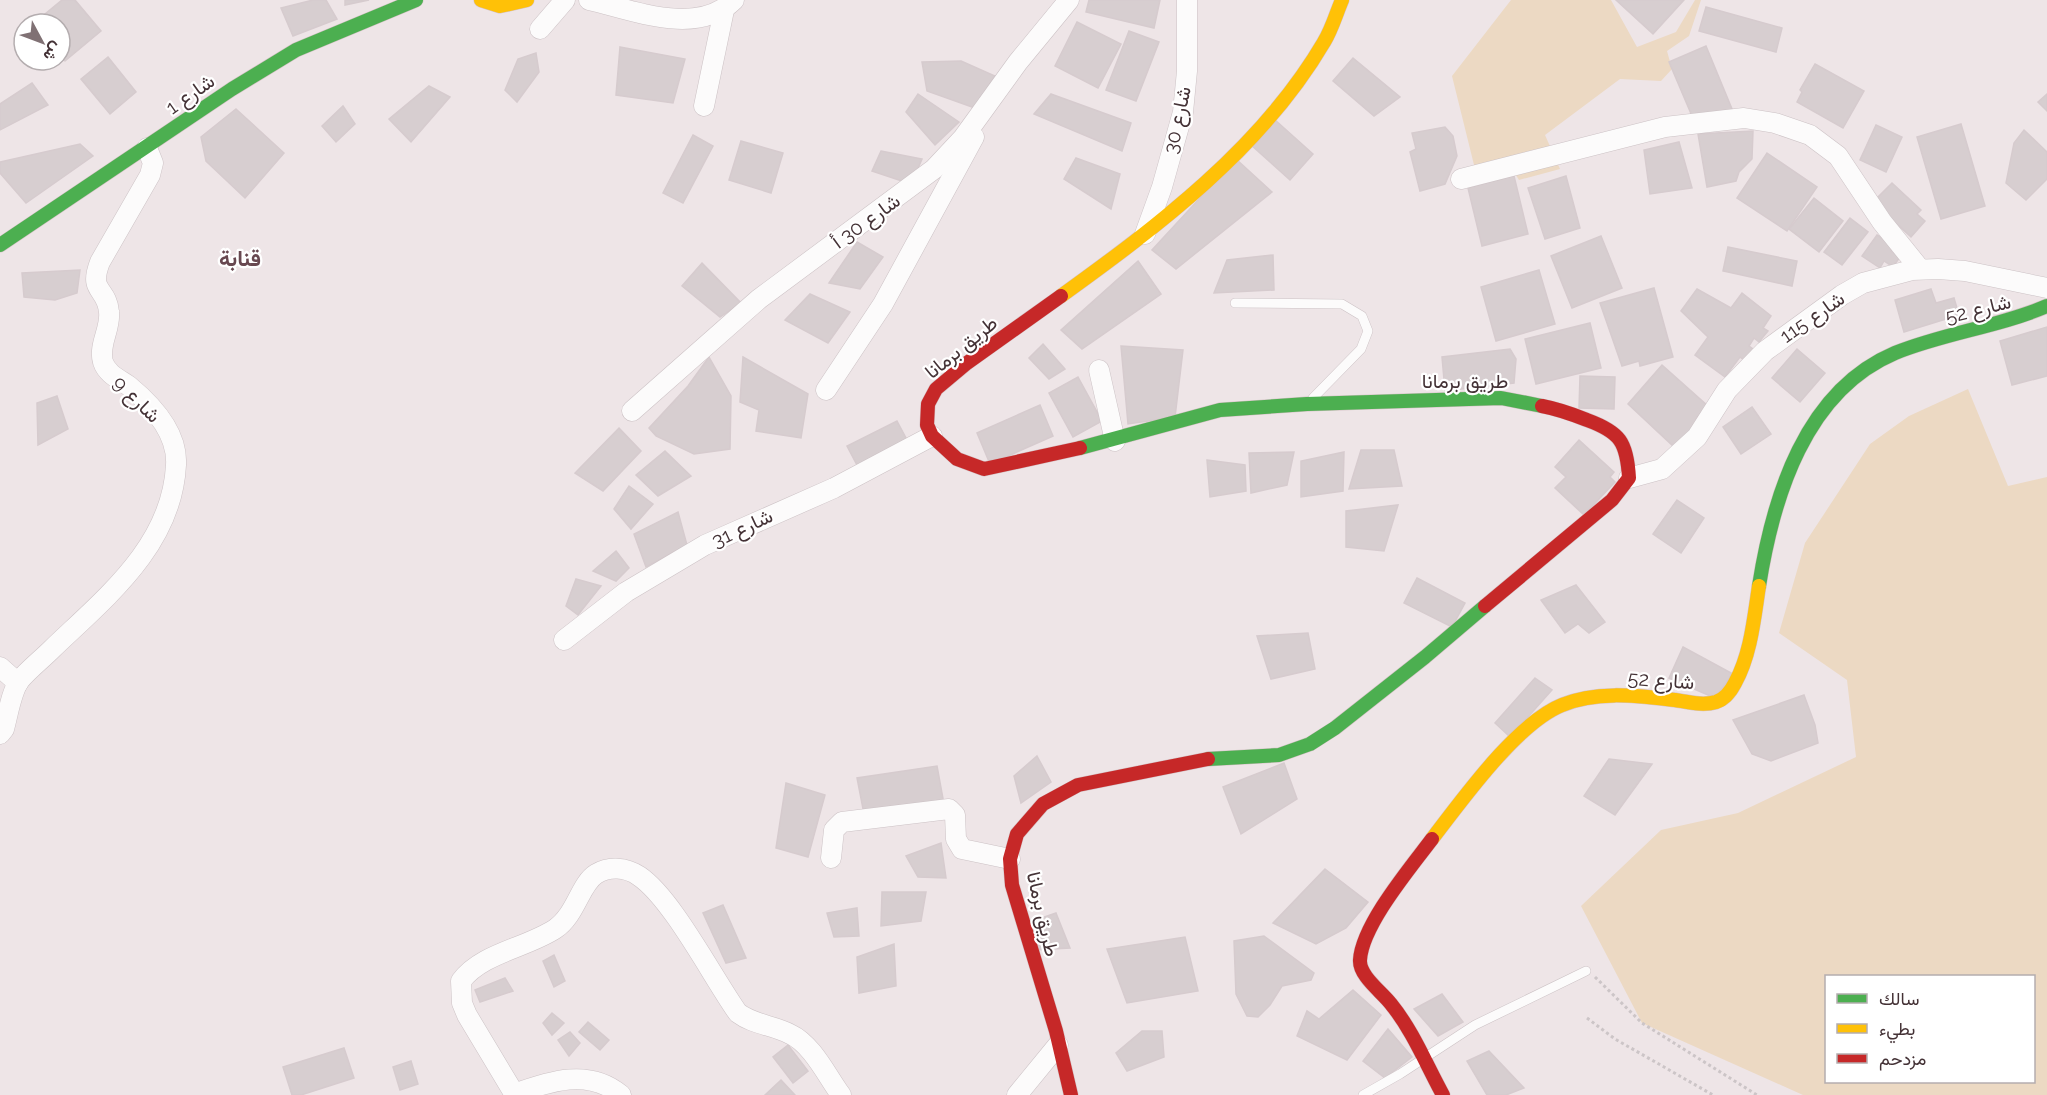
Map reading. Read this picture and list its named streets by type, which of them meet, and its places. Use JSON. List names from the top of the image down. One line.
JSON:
{"streets":{"street":["شارع 1","شارع 30","شارع 30 أ","شارع 52","شارع 115","طريق برمانا","شارع 9","شارع 31"]},"crossings":[["شارع 1","شارع 9"],["شارع 30","طريق برمانا"],["شارع 115","طريق برمانا"],["طريق برمانا","شارع 31"]],"districts":["قنابة"],"legend":["سالك","بطيء","مزدحم"],"north":"bottom right"}
